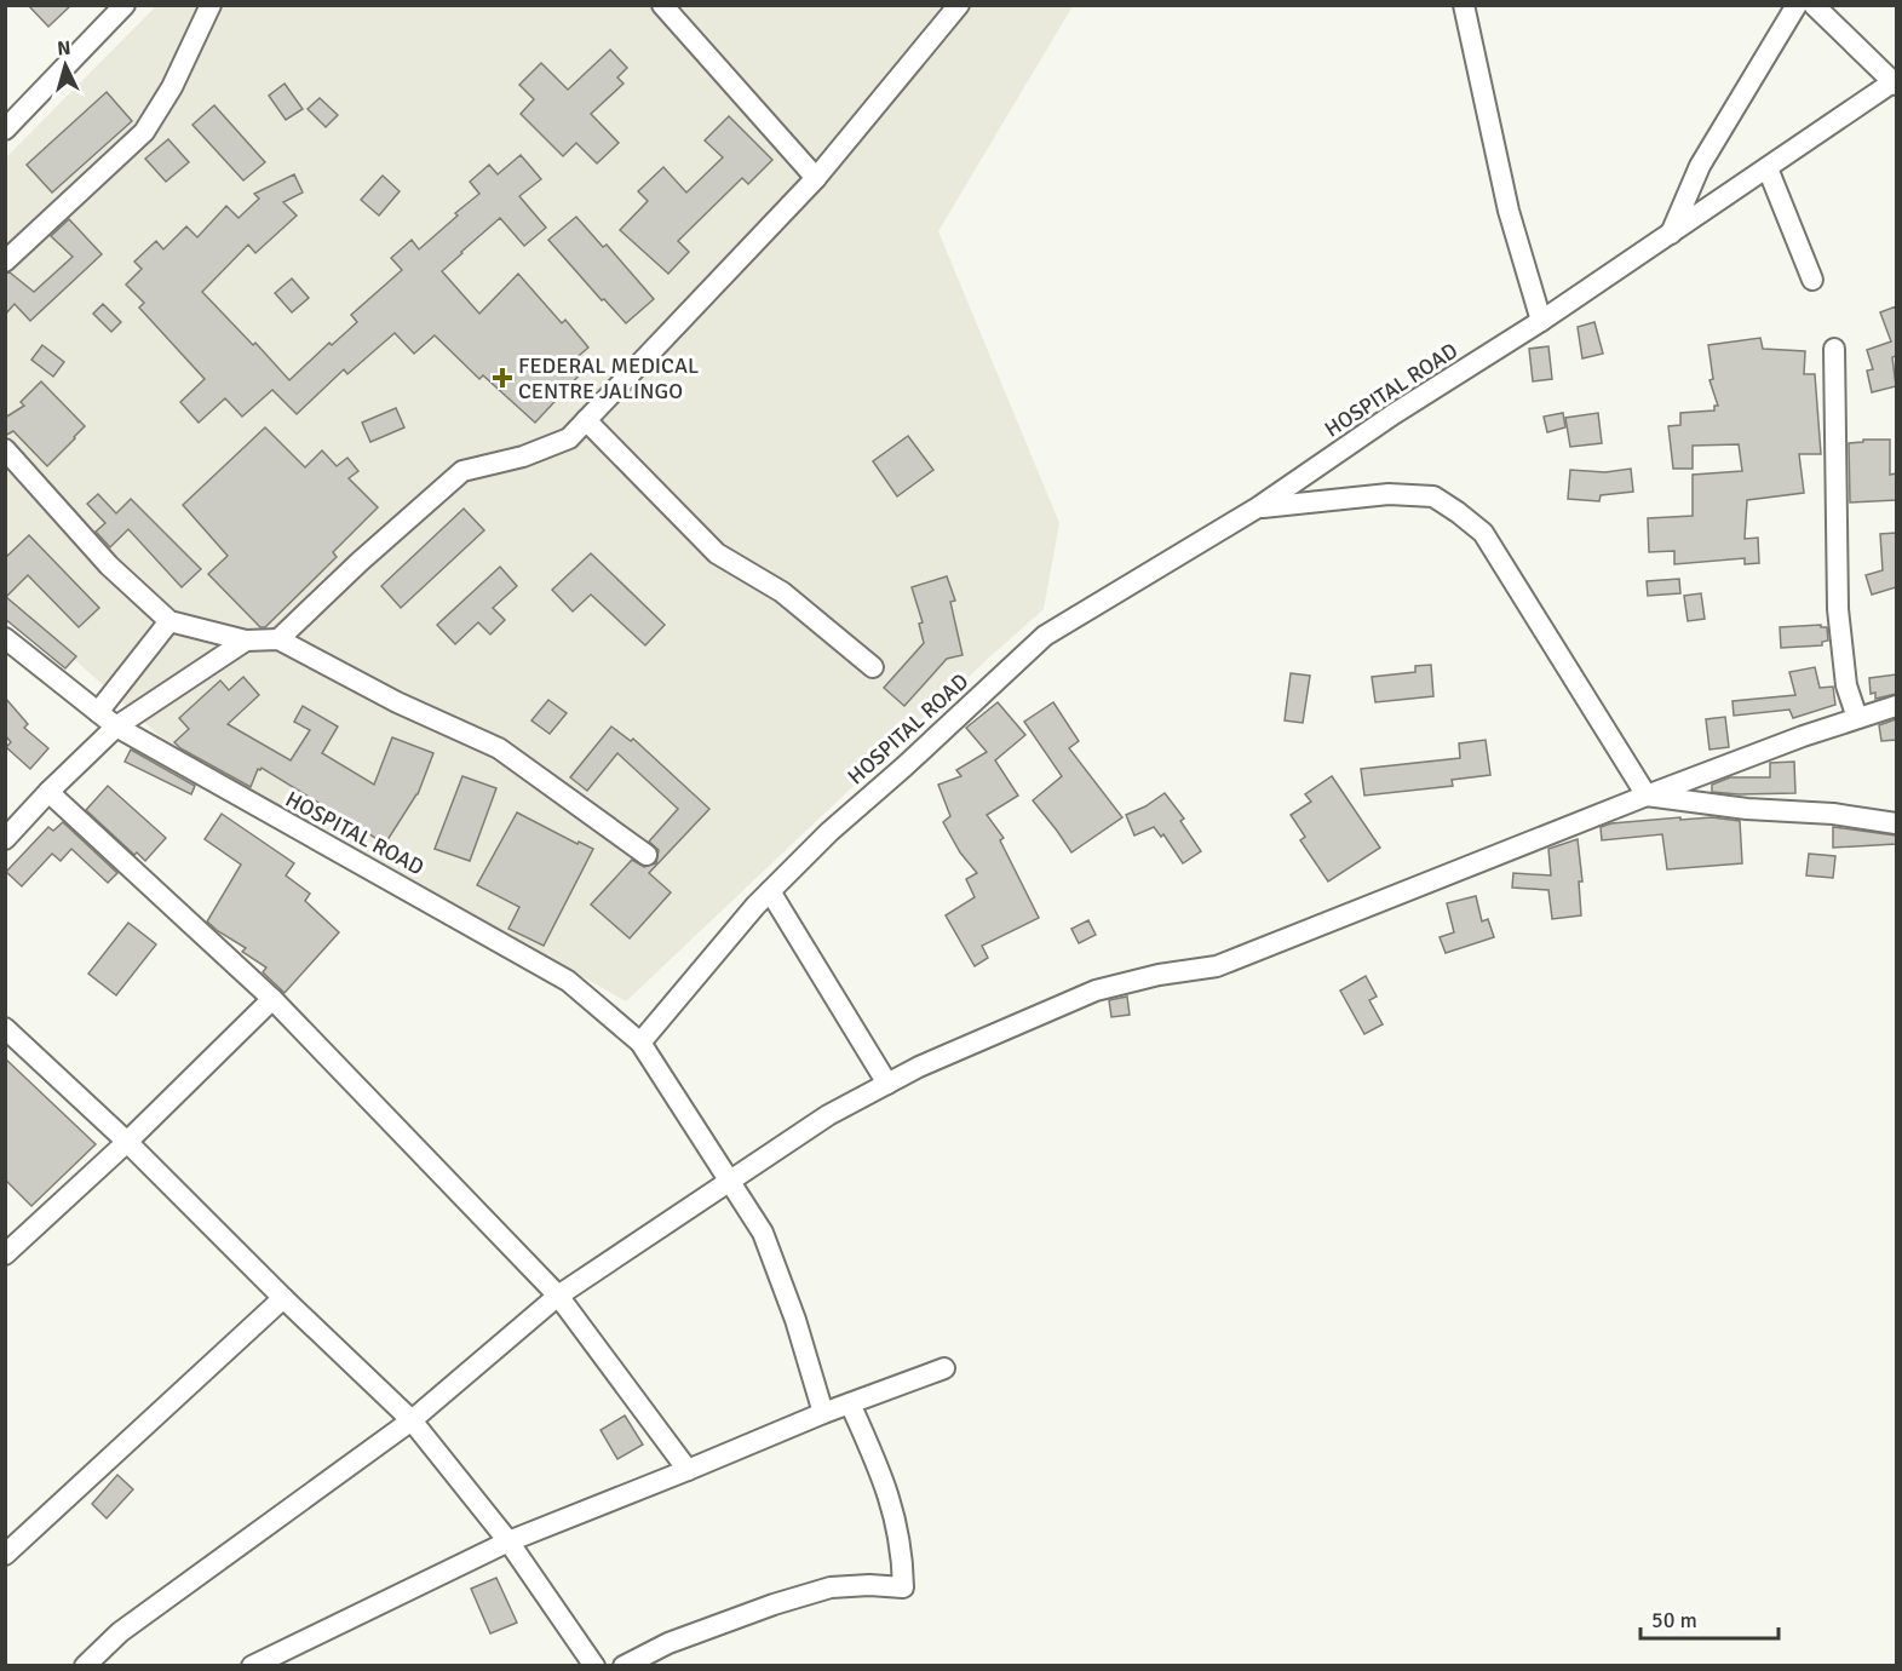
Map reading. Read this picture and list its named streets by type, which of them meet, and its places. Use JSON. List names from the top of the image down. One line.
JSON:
{"streets":{"street":["HOSPITAL ROAD"]},"places":{"health":["FEDERAL MEDICAL CENTRE JALINGO"]},"scale_bar":"50 m","north":"top"}
